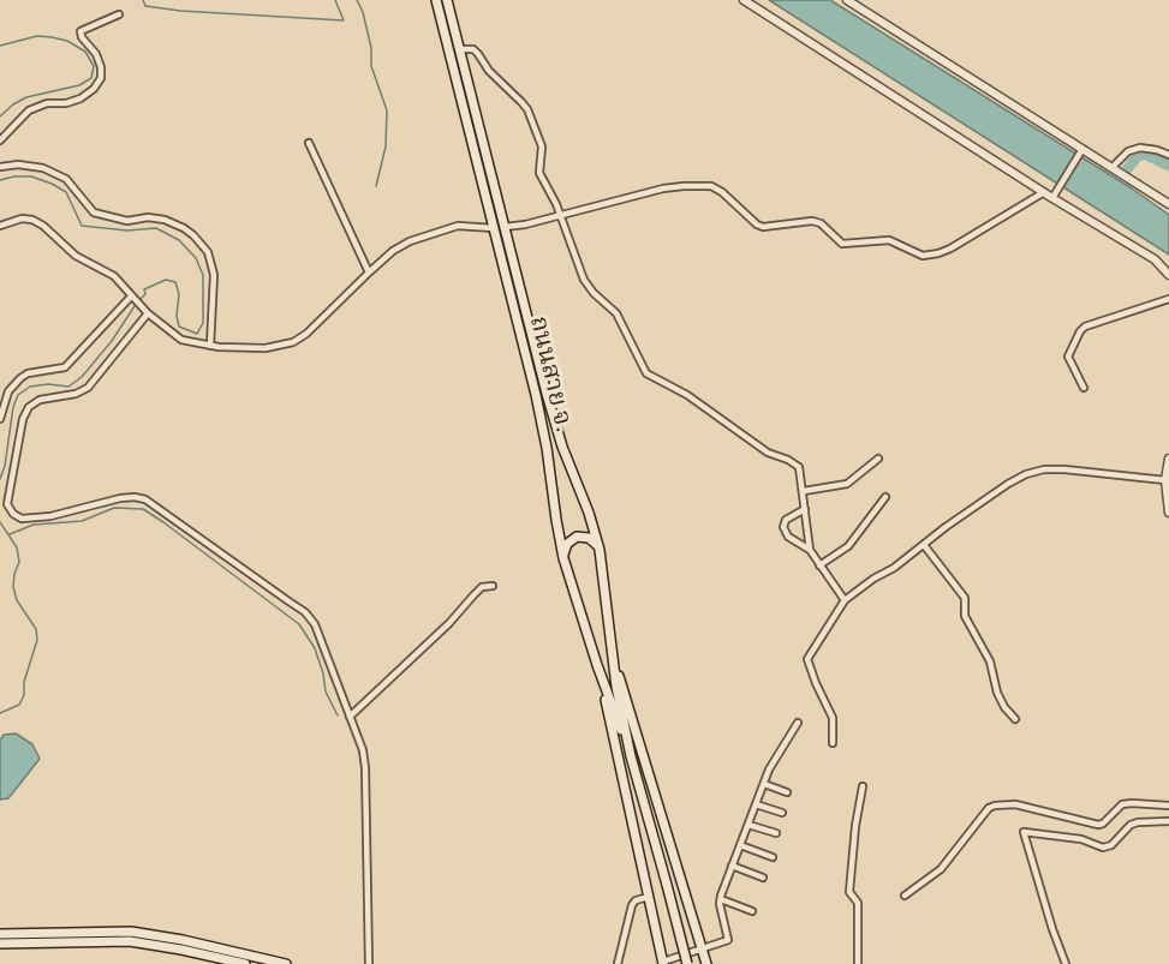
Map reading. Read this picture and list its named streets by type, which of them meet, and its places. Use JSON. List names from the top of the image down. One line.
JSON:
{"streets":{"main road":["ถนนสาย จ."]}}
